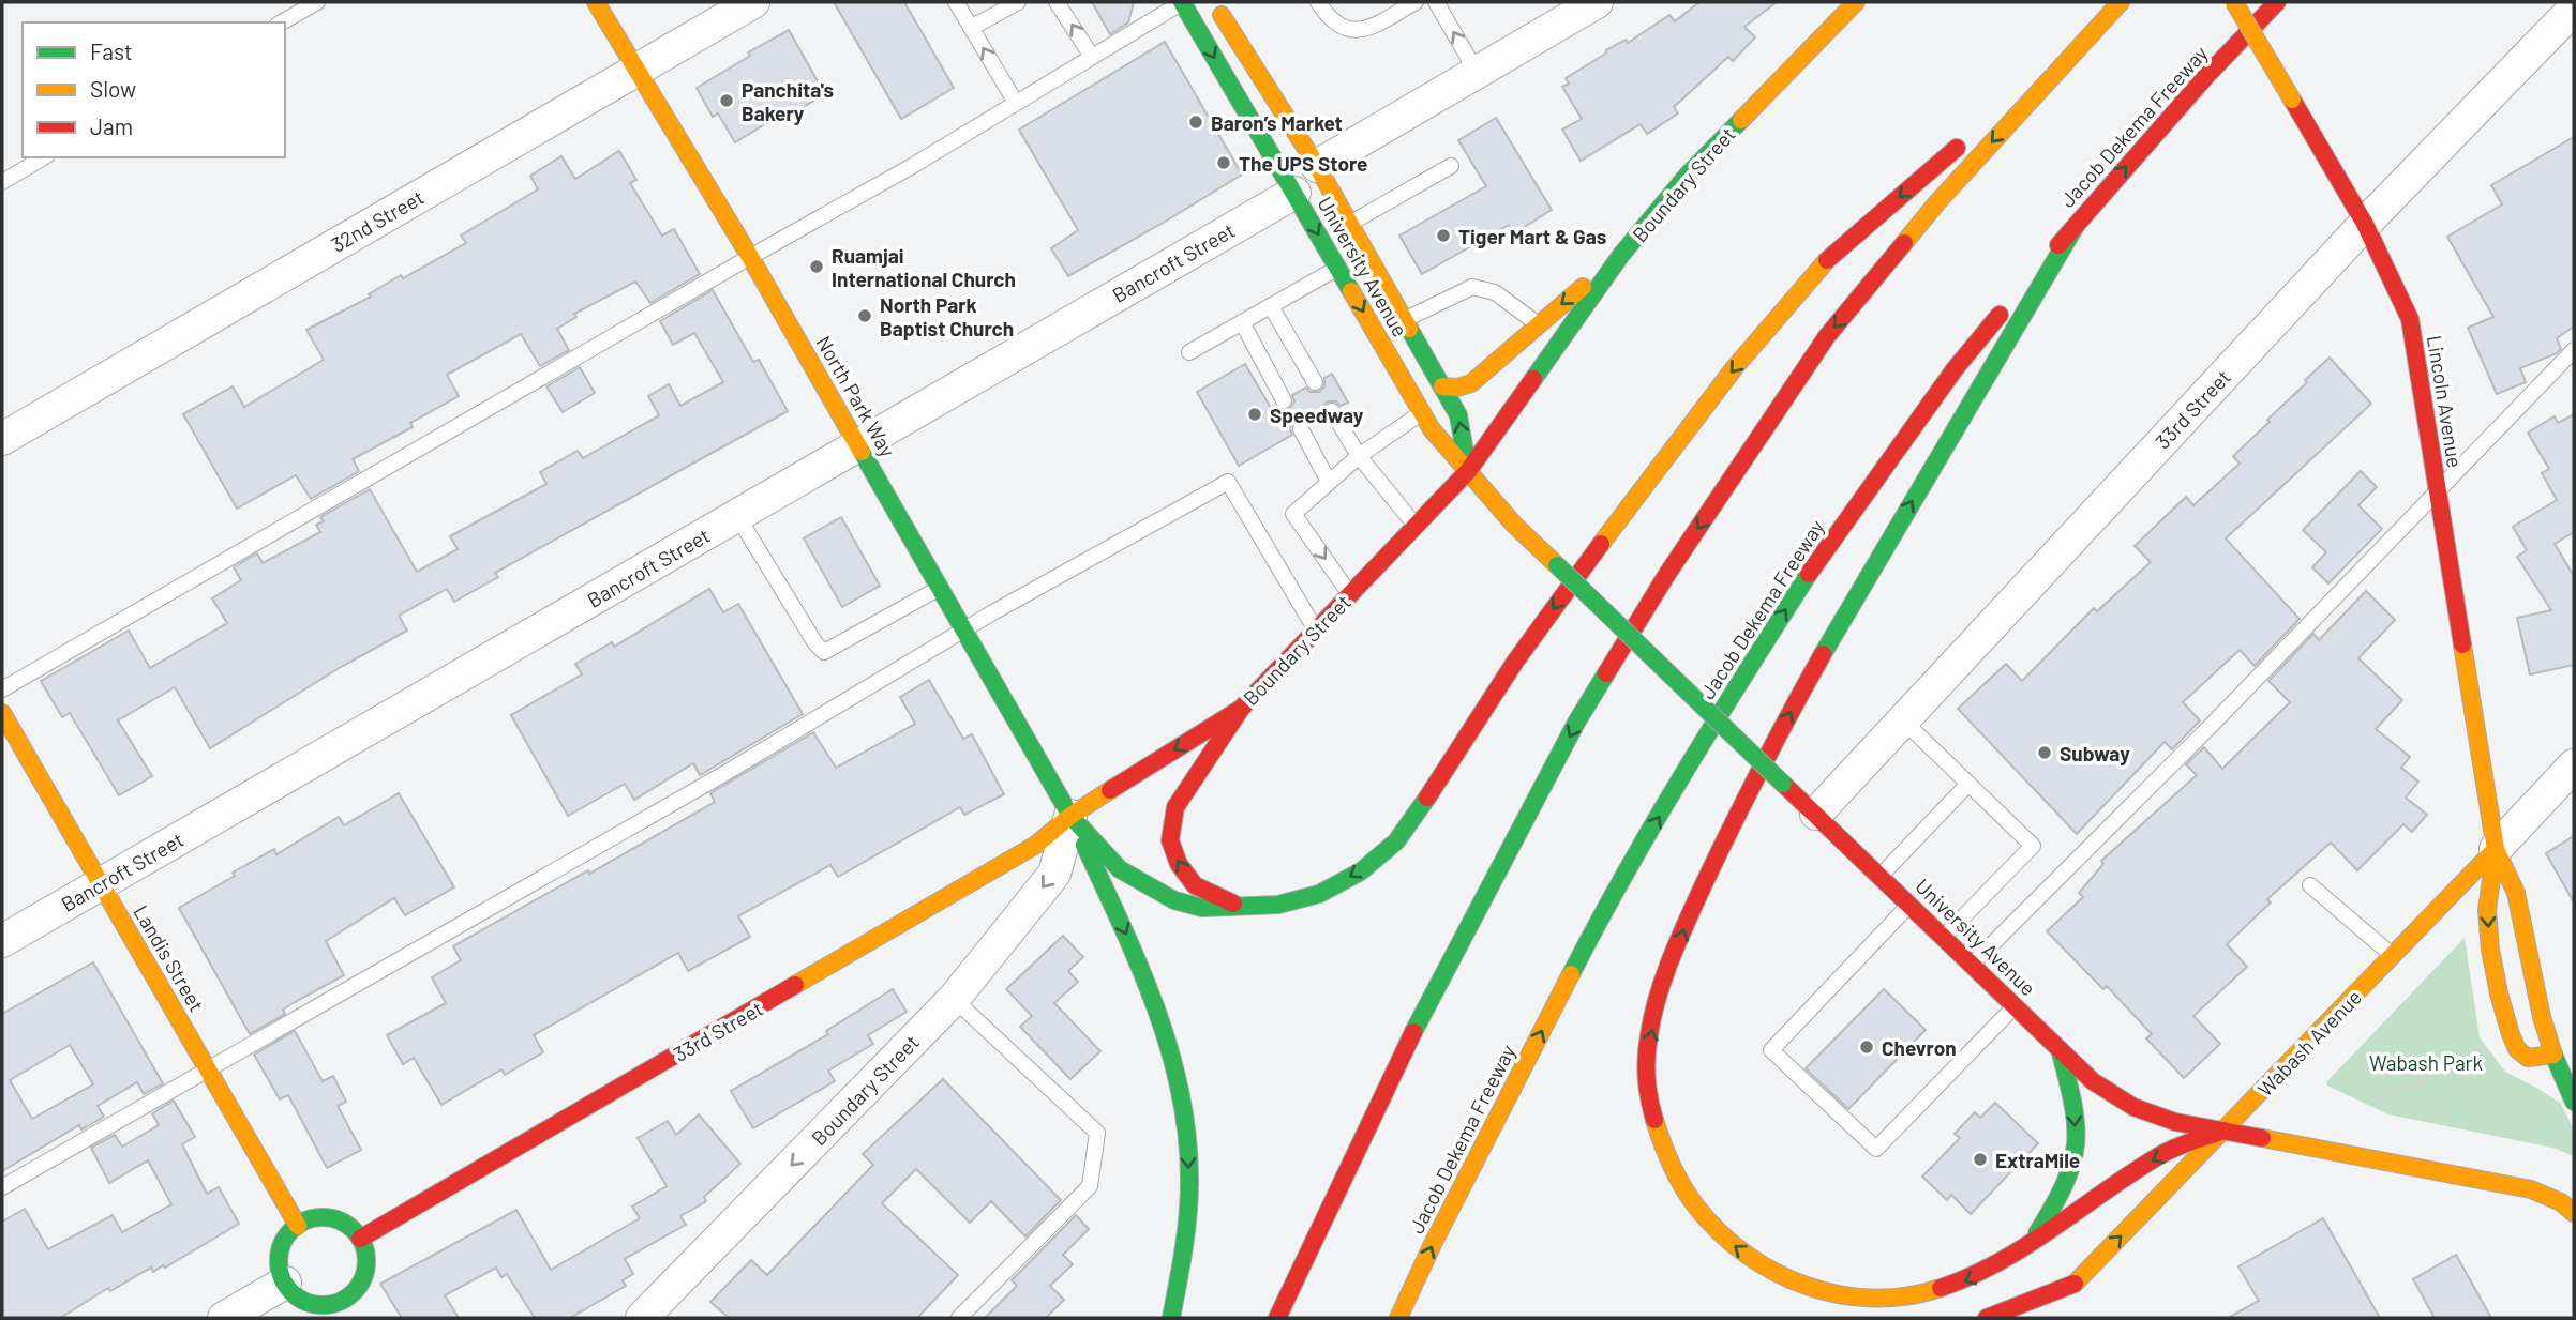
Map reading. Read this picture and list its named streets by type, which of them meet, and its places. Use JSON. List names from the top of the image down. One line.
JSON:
{"streets":{"main road":["Jacob Dekema Freeway","Boundary Street","University Avenue","North Park Way","Lincoln Avenue","33rd Street","Landis Street","Wabash Avenue"],"street":["32nd Street","Bancroft Street"]},"crossings":[["Boundary Street","University Avenue"],["Boundary Street","North Park Way"],["Boundary Street","33rd Street"],["32nd Street","North Park Way"],["Bancroft Street","University Avenue"],["Bancroft Street","North Park Way"],["Bancroft Street","Landis Street"],["University Avenue","33rd Street"],["University Avenue","Wabash Avenue"],["North Park Way","33rd Street"],["Lincoln Avenue","33rd Street"],["Lincoln Avenue","Wabash Avenue"],["33rd Street","Landis Street"]],"one_way":["Boundary Street"],"parks":["Wabash Park"],"places":["Panchita's Bakery","Baron’s Market","The UPS Store","Tiger Mart & Gas","Ruamjai International Church","North Park Baptist Church","Speedway","Subway","Chevron","ExtraMile"],"legend":["Fast","Slow","Jam"]}
